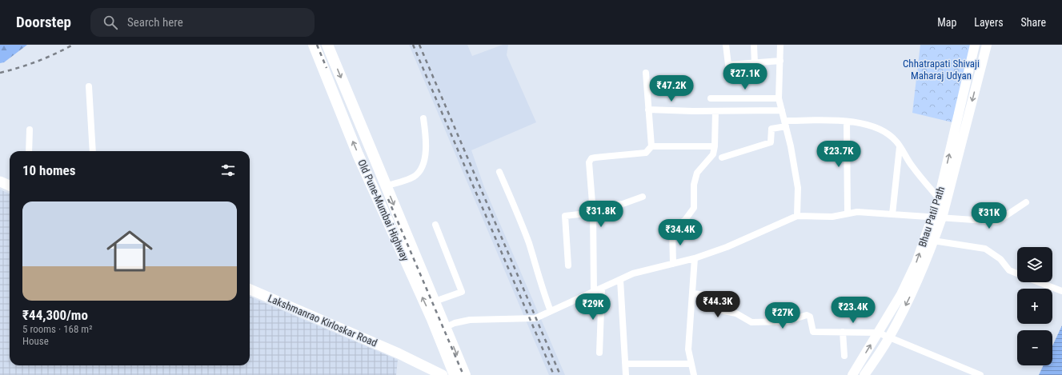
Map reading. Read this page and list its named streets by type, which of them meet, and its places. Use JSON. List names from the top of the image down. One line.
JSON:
{"streets":{"highway":["Old Pune-Mumbai Highway"],"main road":["Bhau Patil Path","Lakshmanrao Kirloskar Road"]},"parks":["Chhatrapati Shivaji Maharaj Udyan"],"page":{"header":"Doorstep","search":"Search here","nav":["Map","Layers","Share"],"price":["₹27.1K","₹47.2K","₹23.7K","₹31.8K","₹31K","₹34.4K","₹44.3K","₹29K","₹23.4K","₹27K"],"heading":"10 homes","list":[{"name":"₹44,300/mo","note":"5 rooms · 168 m² · House"}],"map_buttons":["+","−"]}}
